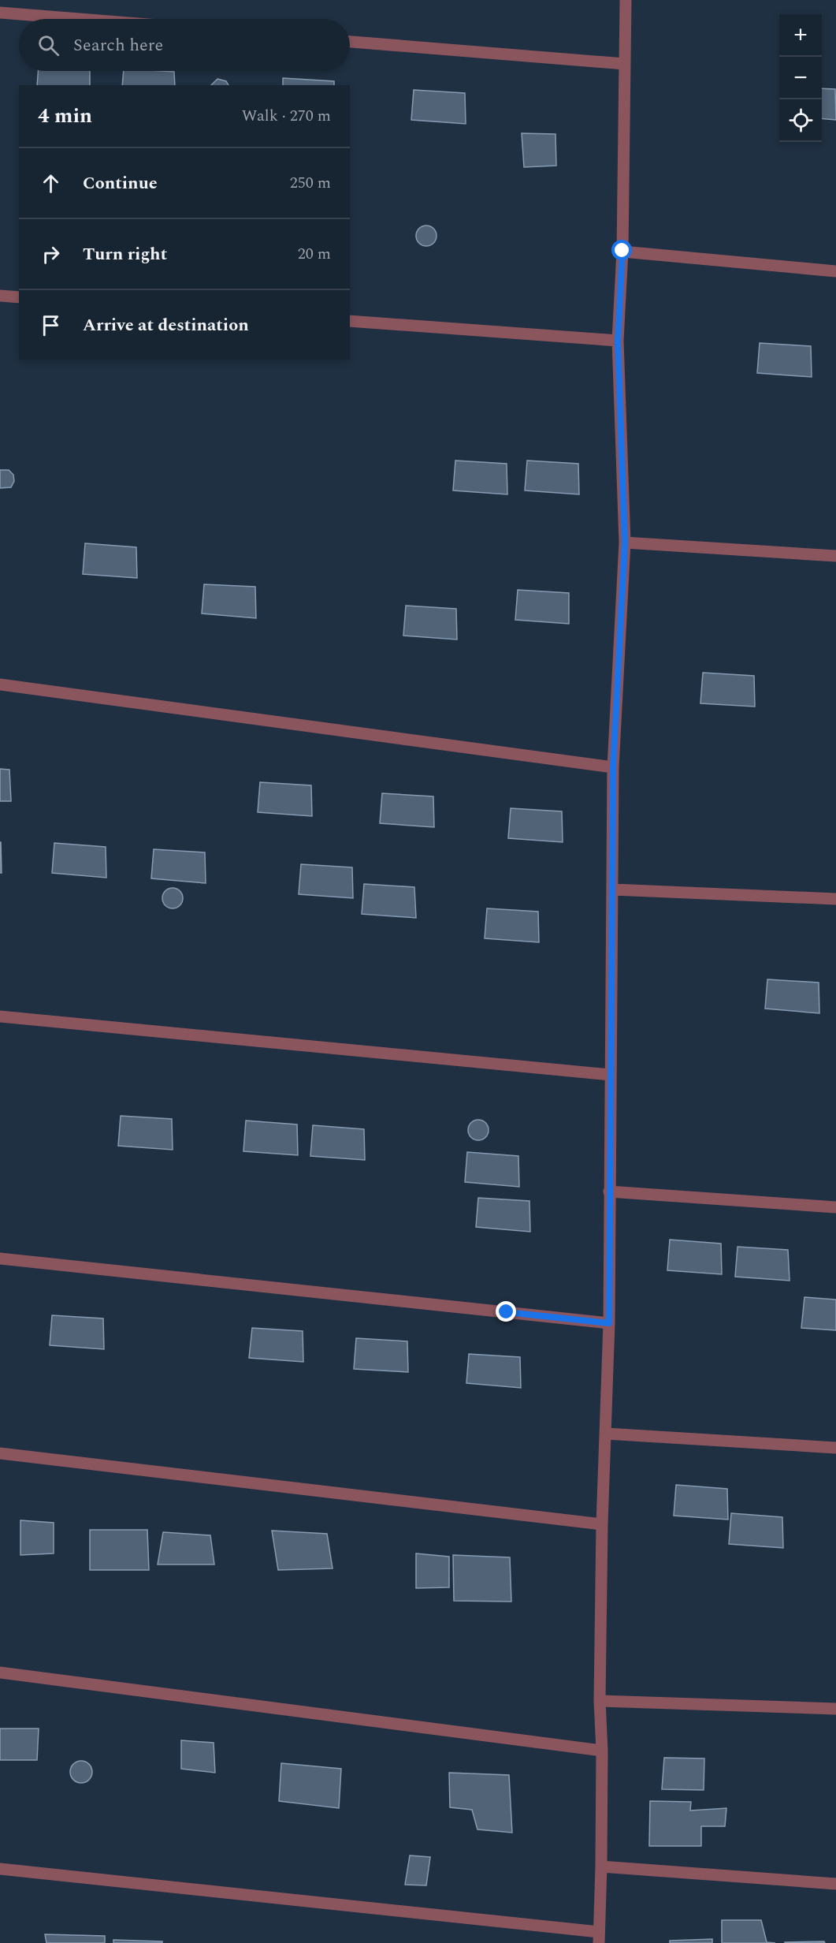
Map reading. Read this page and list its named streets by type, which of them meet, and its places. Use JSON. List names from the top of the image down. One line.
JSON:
{"page":{"map_buttons":["+","−"],"search":"Search here","heading":["4 min","Walk · 270 m"],"list":[["Continue","250 m"],["Turn right","20 m"],"Arrive at destination"]}}
